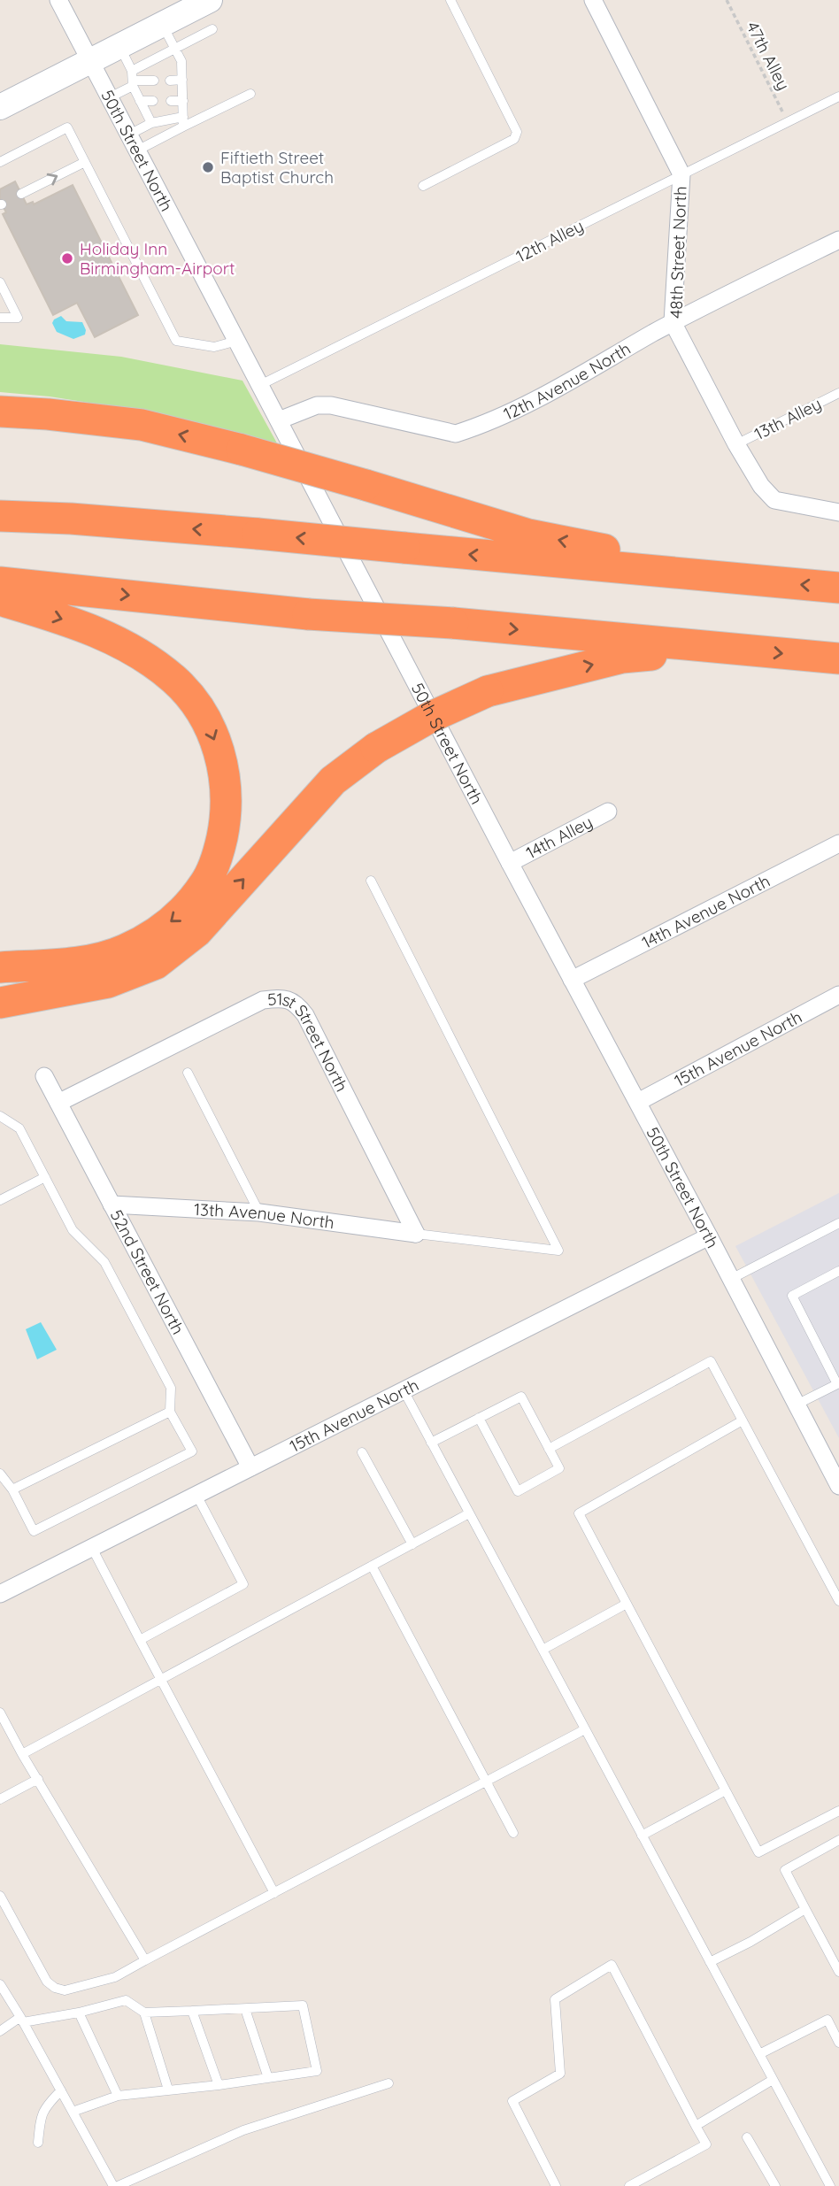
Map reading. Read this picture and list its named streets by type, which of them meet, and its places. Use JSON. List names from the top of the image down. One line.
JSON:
{"streets":{"street":["50th Street North","48th Street North","12th Avenue North","14th Alley","14th Avenue North","15th Avenue North","51st Street North","13th Avenue North","52nd Street North"],"lane":["12th Alley","13th Alley"],"path":["47th Alley"]},"crossings":[["47th Alley","12th Alley"],["50th Street North","12th Alley"],["50th Street North","12th Avenue North"],["50th Street North","14th Alley"],["50th Street North","14th Avenue North"],["50th Street North","15th Avenue North"],["12th Alley","48th Street North"],["48th Street North","12th Avenue North"],["48th Street North","13th Alley"],["15th Avenue North","52nd Street North"],["51st Street North","13th Avenue North"],["51st Street North","52nd Street North"],["13th Avenue North","52nd Street North"]],"places":["Fiftieth Street Baptist Church","Holiday Inn Birmingham-Airport"]}
